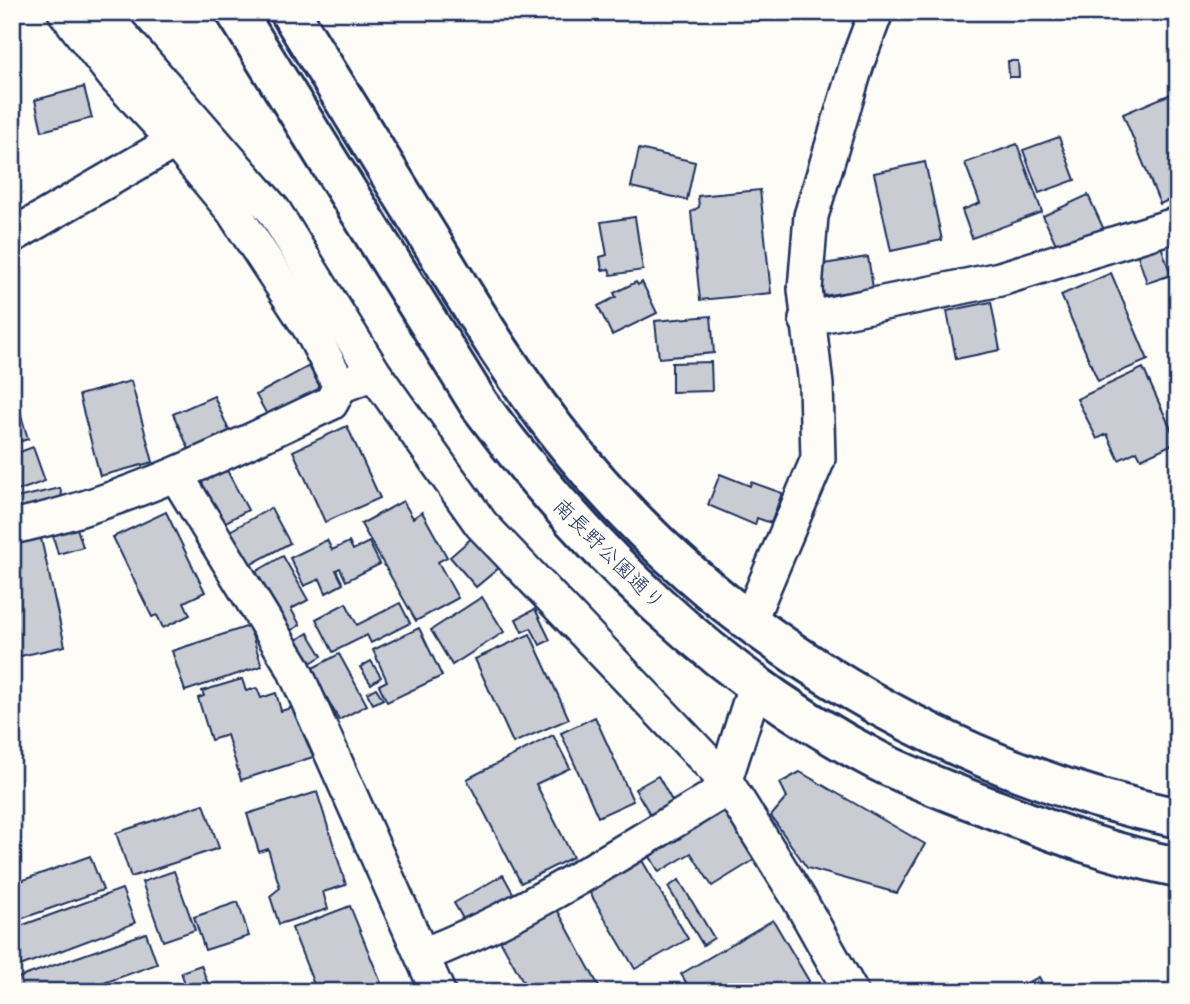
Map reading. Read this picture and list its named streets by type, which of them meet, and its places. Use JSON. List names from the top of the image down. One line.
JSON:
{"streets":{"street":["南長野公園通り"]}}
